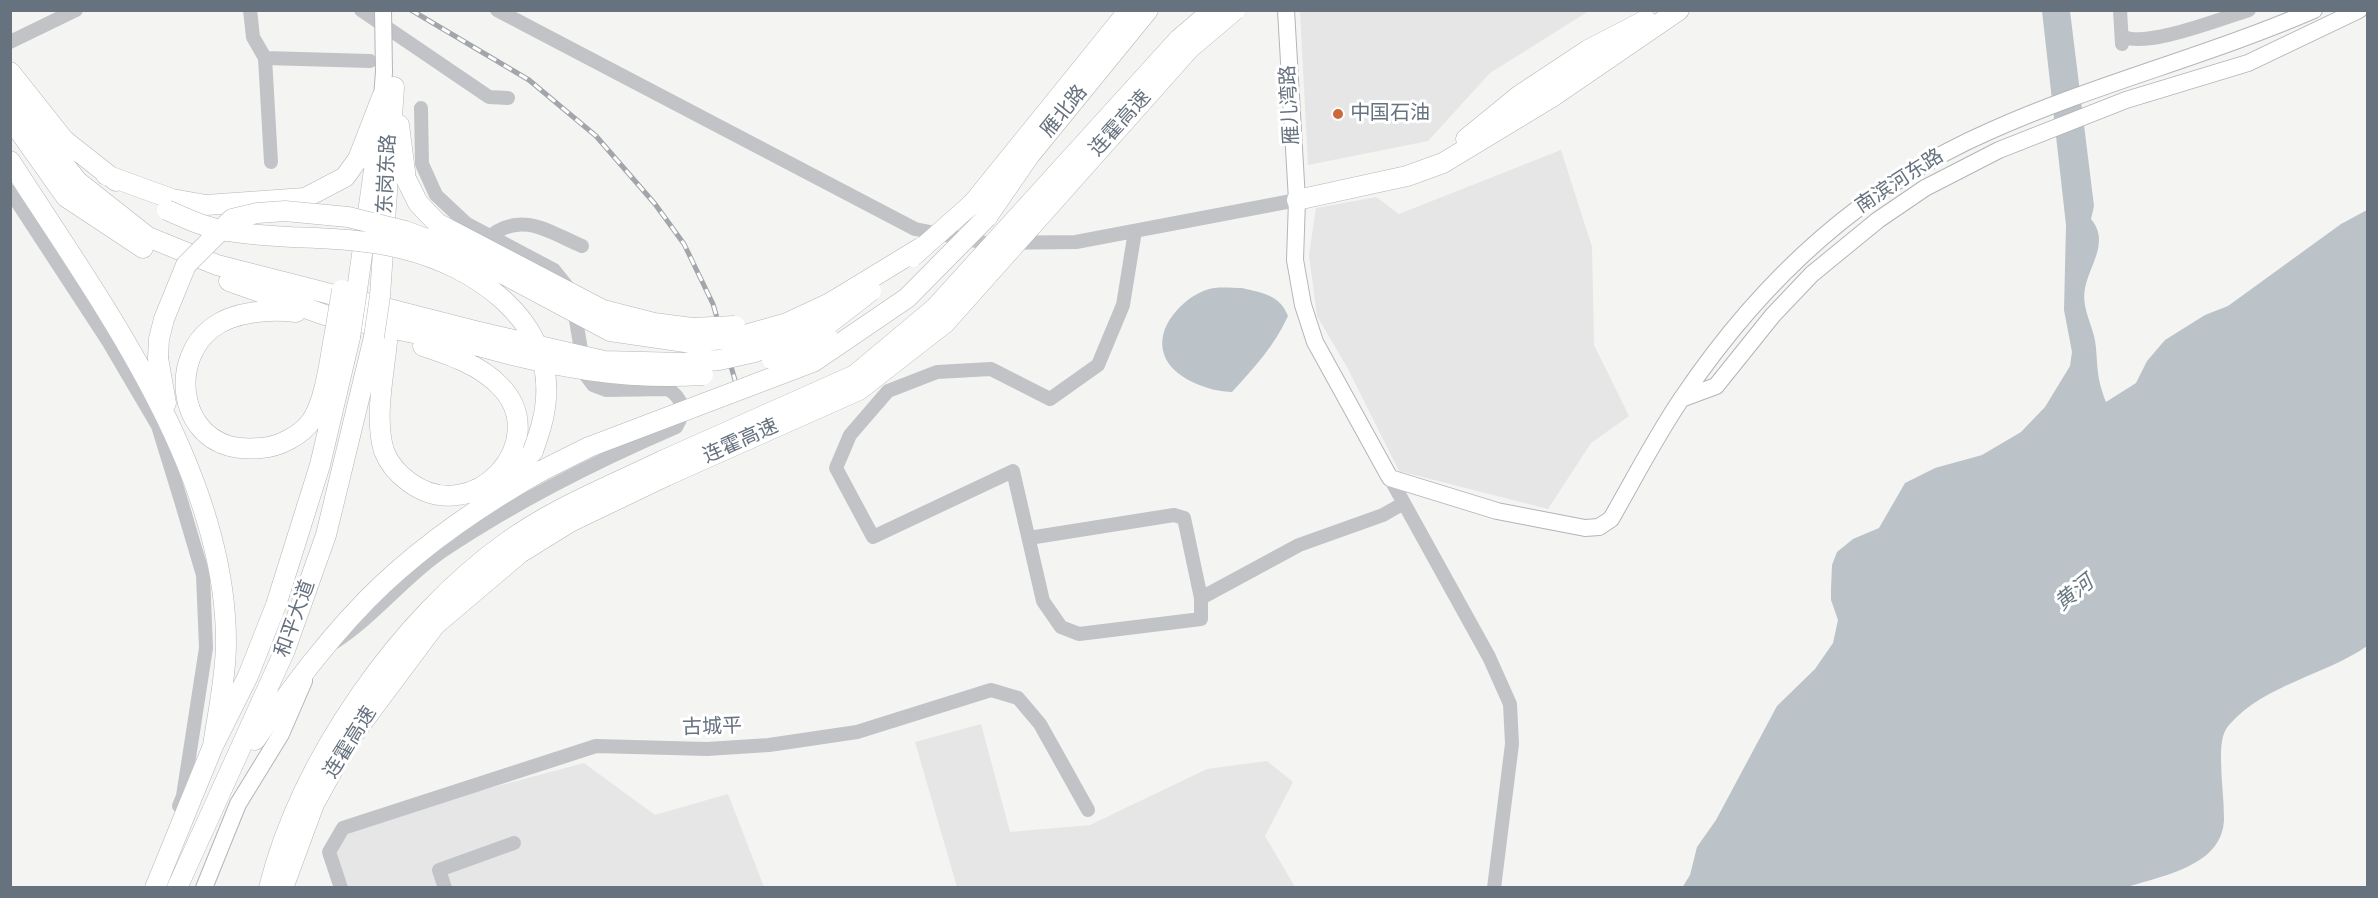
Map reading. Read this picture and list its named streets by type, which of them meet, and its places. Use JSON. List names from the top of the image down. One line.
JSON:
{"streets":{"highway":["雁北路","连霍高速","东岗东路","和平大道"],"main road":["雁儿湾路","南滨河东路"],"street":["古城平"]},"crossings":[["雁儿湾路","南滨河东路"],["东岗东路","和平大道"]],"water":["黄河"],"places":["中国石油"]}
